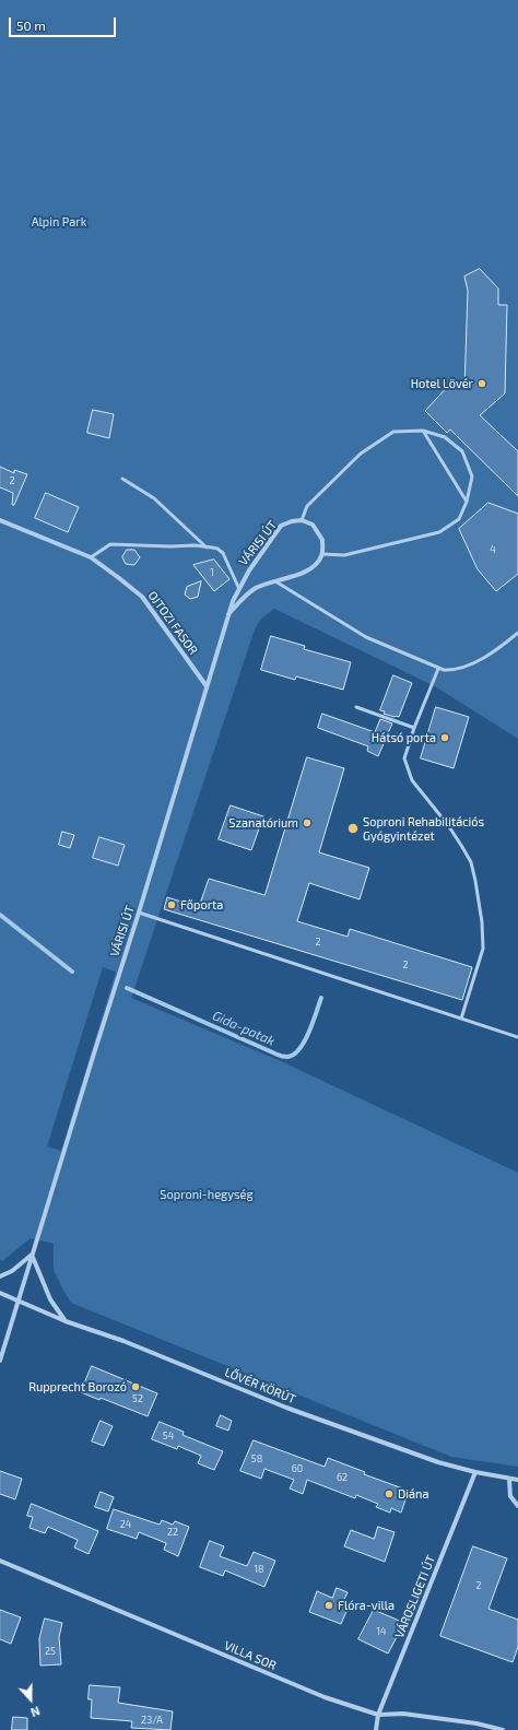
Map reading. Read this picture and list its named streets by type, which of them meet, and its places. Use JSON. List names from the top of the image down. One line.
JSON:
{"streets":{"street":["VÁRISI ÚT","OJTOZI FASOR","LŐVÉR KÖRÚT","VÁROSLIGETI ÚT","VILLA SOR"]},"crossings":[["VÁRISI ÚT","OJTOZI FASOR"],["VÁRISI ÚT","LŐVÉR KÖRÚT"],["LŐVÉR KÖRÚT","VÁROSLIGETI ÚT"],["VÁROSLIGETI ÚT","VILLA SOR"]],"water":["Gida-patak"],"parks":["Alpin Park","Soproni-hegység"],"places":["Hotel Lövér","Hátsó porta","Szanatórium","Soproni Rehabilitációs Gyógyintézet","Főporta","Rupprecht Borozó","Diána","Flóra-villa"],"house_numbers":["2","4","1","2","2","52","54","58","60","62","24","22","18","2","14","25","23/A"],"scale_bar":"50 m","north":"bottom"}
